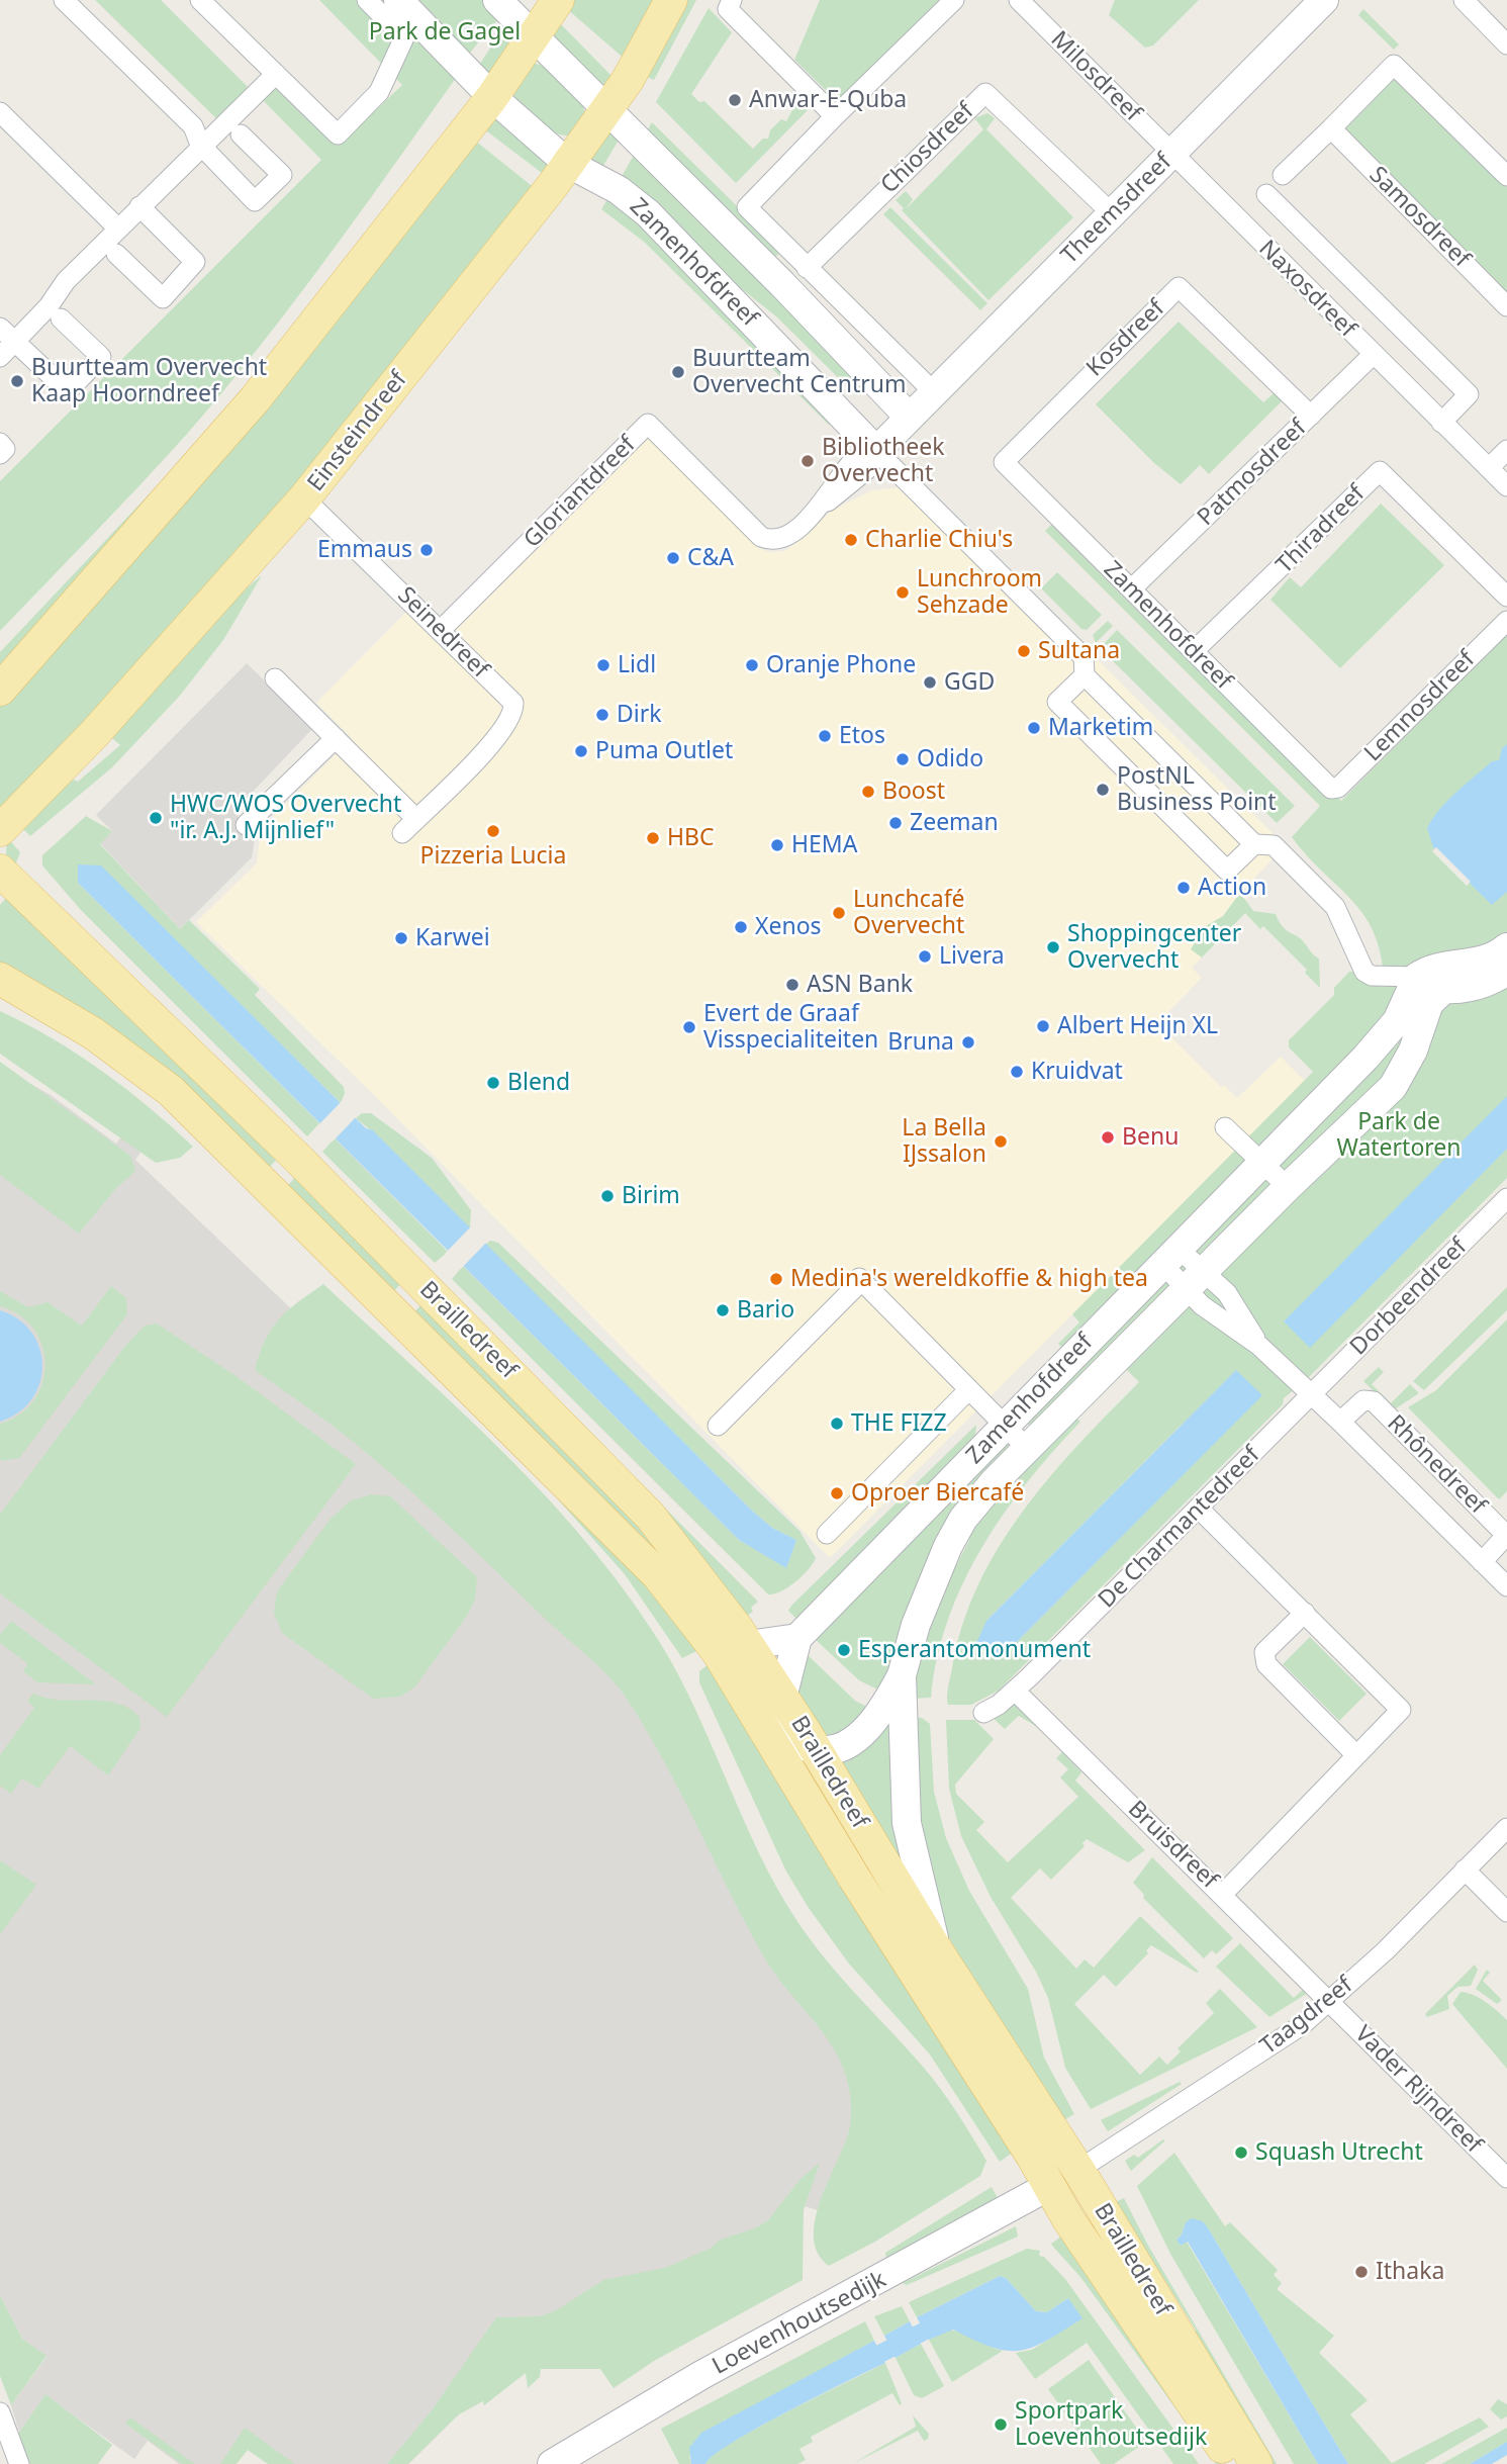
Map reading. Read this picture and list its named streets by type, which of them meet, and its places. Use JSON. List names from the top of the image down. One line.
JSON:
{"streets":{"main road":["Einsteindreef","Brailledreef"],"street":["Milosdreef","Chiosdreef","Theemsdreef","Samosdreef","Zamenhofdreef","Naxosdreef","Kosdreef","Patmosdreef","Gloriantdreef","Thiradreef","Seinedreef","Lemnosdreef","Dorbeendreef","Rhônedreef","De Charmantedreef","Bruisdreef","Taagdreef","Vader Rijndreef","Loevenhoutsedijk"]},"crossings":[["Milosdreef","Theemsdreef"],["Milosdreef","Naxosdreef"],["Chiosdreef","Theemsdreef"],["Theemsdreef","Zamenhofdreef"],["Theemsdreef","Naxosdreef"],["Zamenhofdreef","Kosdreef"],["Zamenhofdreef","Einsteindreef"],["Zamenhofdreef","Patmosdreef"],["Zamenhofdreef","Gloriantdreef"],["Zamenhofdreef","Thiradreef"],["Zamenhofdreef","Lemnosdreef"],["Zamenhofdreef","Brailledreef"],["Zamenhofdreef","Rhônedreef"],["Naxosdreef","Patmosdreef"],["Kosdreef","Patmosdreef"],["Einsteindreef","Seinedreef"],["Gloriantdreef","Seinedreef"],["Dorbeendreef","Rhônedreef"],["Dorbeendreef","De Charmantedreef"],["Brailledreef","Taagdreef"],["Brailledreef","Loevenhoutsedijk"],["Rhônedreef","De Charmantedreef"],["De Charmantedreef","Bruisdreef"],["Bruisdreef","Taagdreef"],["Bruisdreef","Vader Rijndreef"],["Taagdreef","Vader Rijndreef"]],"parks":["Park de Gagel","Park de Watertoren"],"places":["Anwar-E-Quba","Buurtteam Overvecht Centrum","Buurtteam Overvecht Kaap Hoorndreef","Bibliotheek Overvecht","Charlie Chiu's","Emmaus","C&A","Lunchroom Sehzade","Sultana","Lidl","Oranje Phone","GGD","Dirk","Marketim","Etos","Puma Outlet","Odido","PostNL Business Point","Boost","HWC/WOS Overvecht \"ir. A.J. Mijnlief\"","Zeeman","Pizzeria Lucia","HBC","HEMA","Action","Lunchcafé Overvecht","Xenos","Karwei","Shoppingcenter Overvecht","Livera","ASN Bank","Albert Heijn XL","Evert de Graaf Visspecialiteiten","Bruna","Kruidvat","Blend","Benu","La Bella IJssalon","Birim","Medina's wereldkoffie & high tea","Bario","THE FIZZ","Oproer Biercafé","Esperantomonument","Squash Utrecht","Ithaka","Sportpark Loevenhoutsedijk"]}
